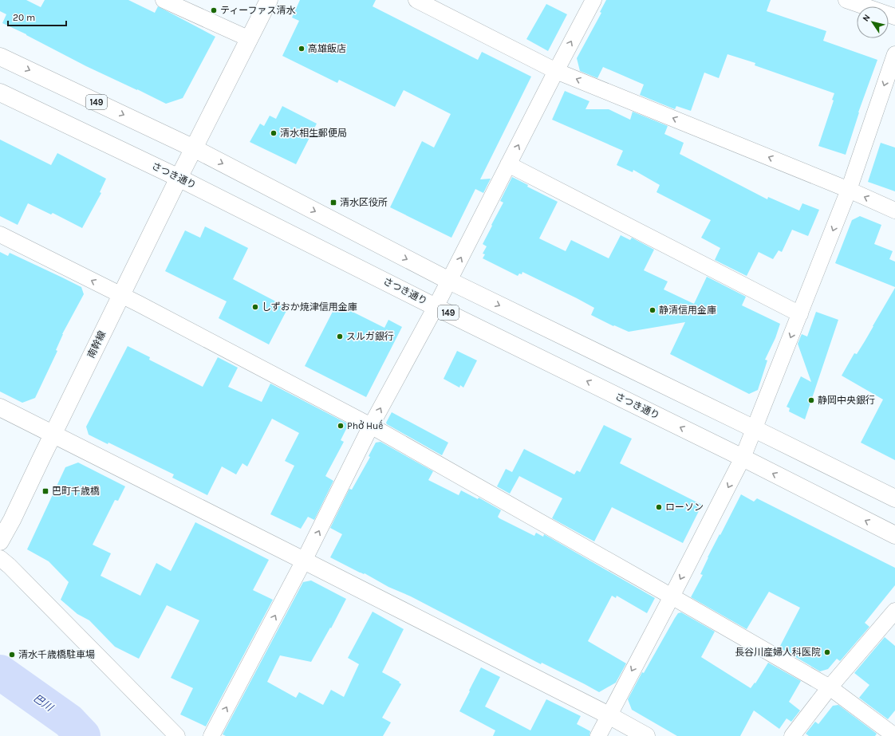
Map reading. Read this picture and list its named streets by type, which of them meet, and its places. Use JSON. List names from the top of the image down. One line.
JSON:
{"streets":{"main road":["149","さつき通り","南幹線"]},"crossings":[["149","南幹線"],["さつき通り","南幹線"]],"water":["巴川"],"places":{"other":["ティーファス清水","高雄飯店","清水相生郵便局","しずおか焼津信用金庫","静清信用金庫","スルガ銀行","静岡中央銀行","Phở Huế","ローソン","長谷川産婦人科医院","清水千歳橋駐車場"],"transit":["清水区役所","巴町千歳橋"]},"scale_bar":"20 m","north":"top left"}
